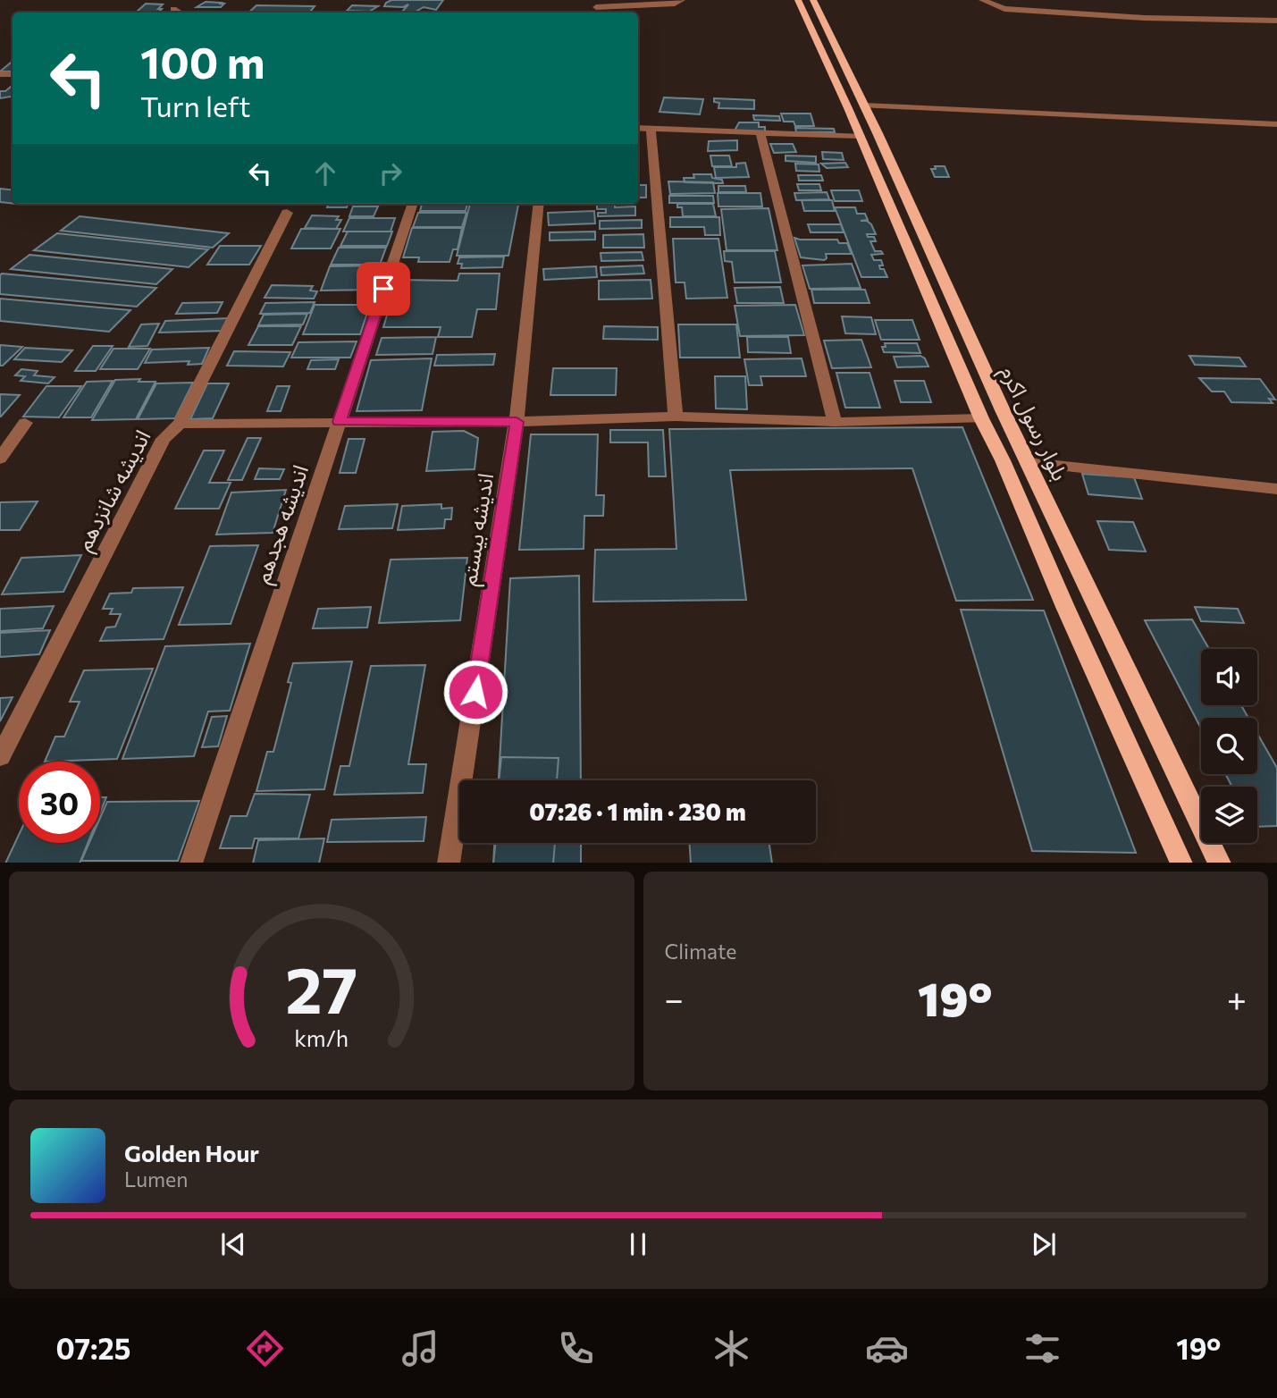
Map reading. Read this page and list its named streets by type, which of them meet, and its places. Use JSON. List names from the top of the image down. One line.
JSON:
{"streets":{"main road":["بلوار رسول اکرم"],"street":["اندیشه شانزدهم","اندیشه هجدهم","اندیشه بیستم"]},"page":{"turn":["100 m","Turn left"],"limit":"30","trip":"07:26 · 1 min · 230 m","tile":"Climate","heat":["−","19°","+"],"song":["Golden Hour","Lumen"],"tabs":["07:25","19°"],"gauge":["27","km/h"]}}
